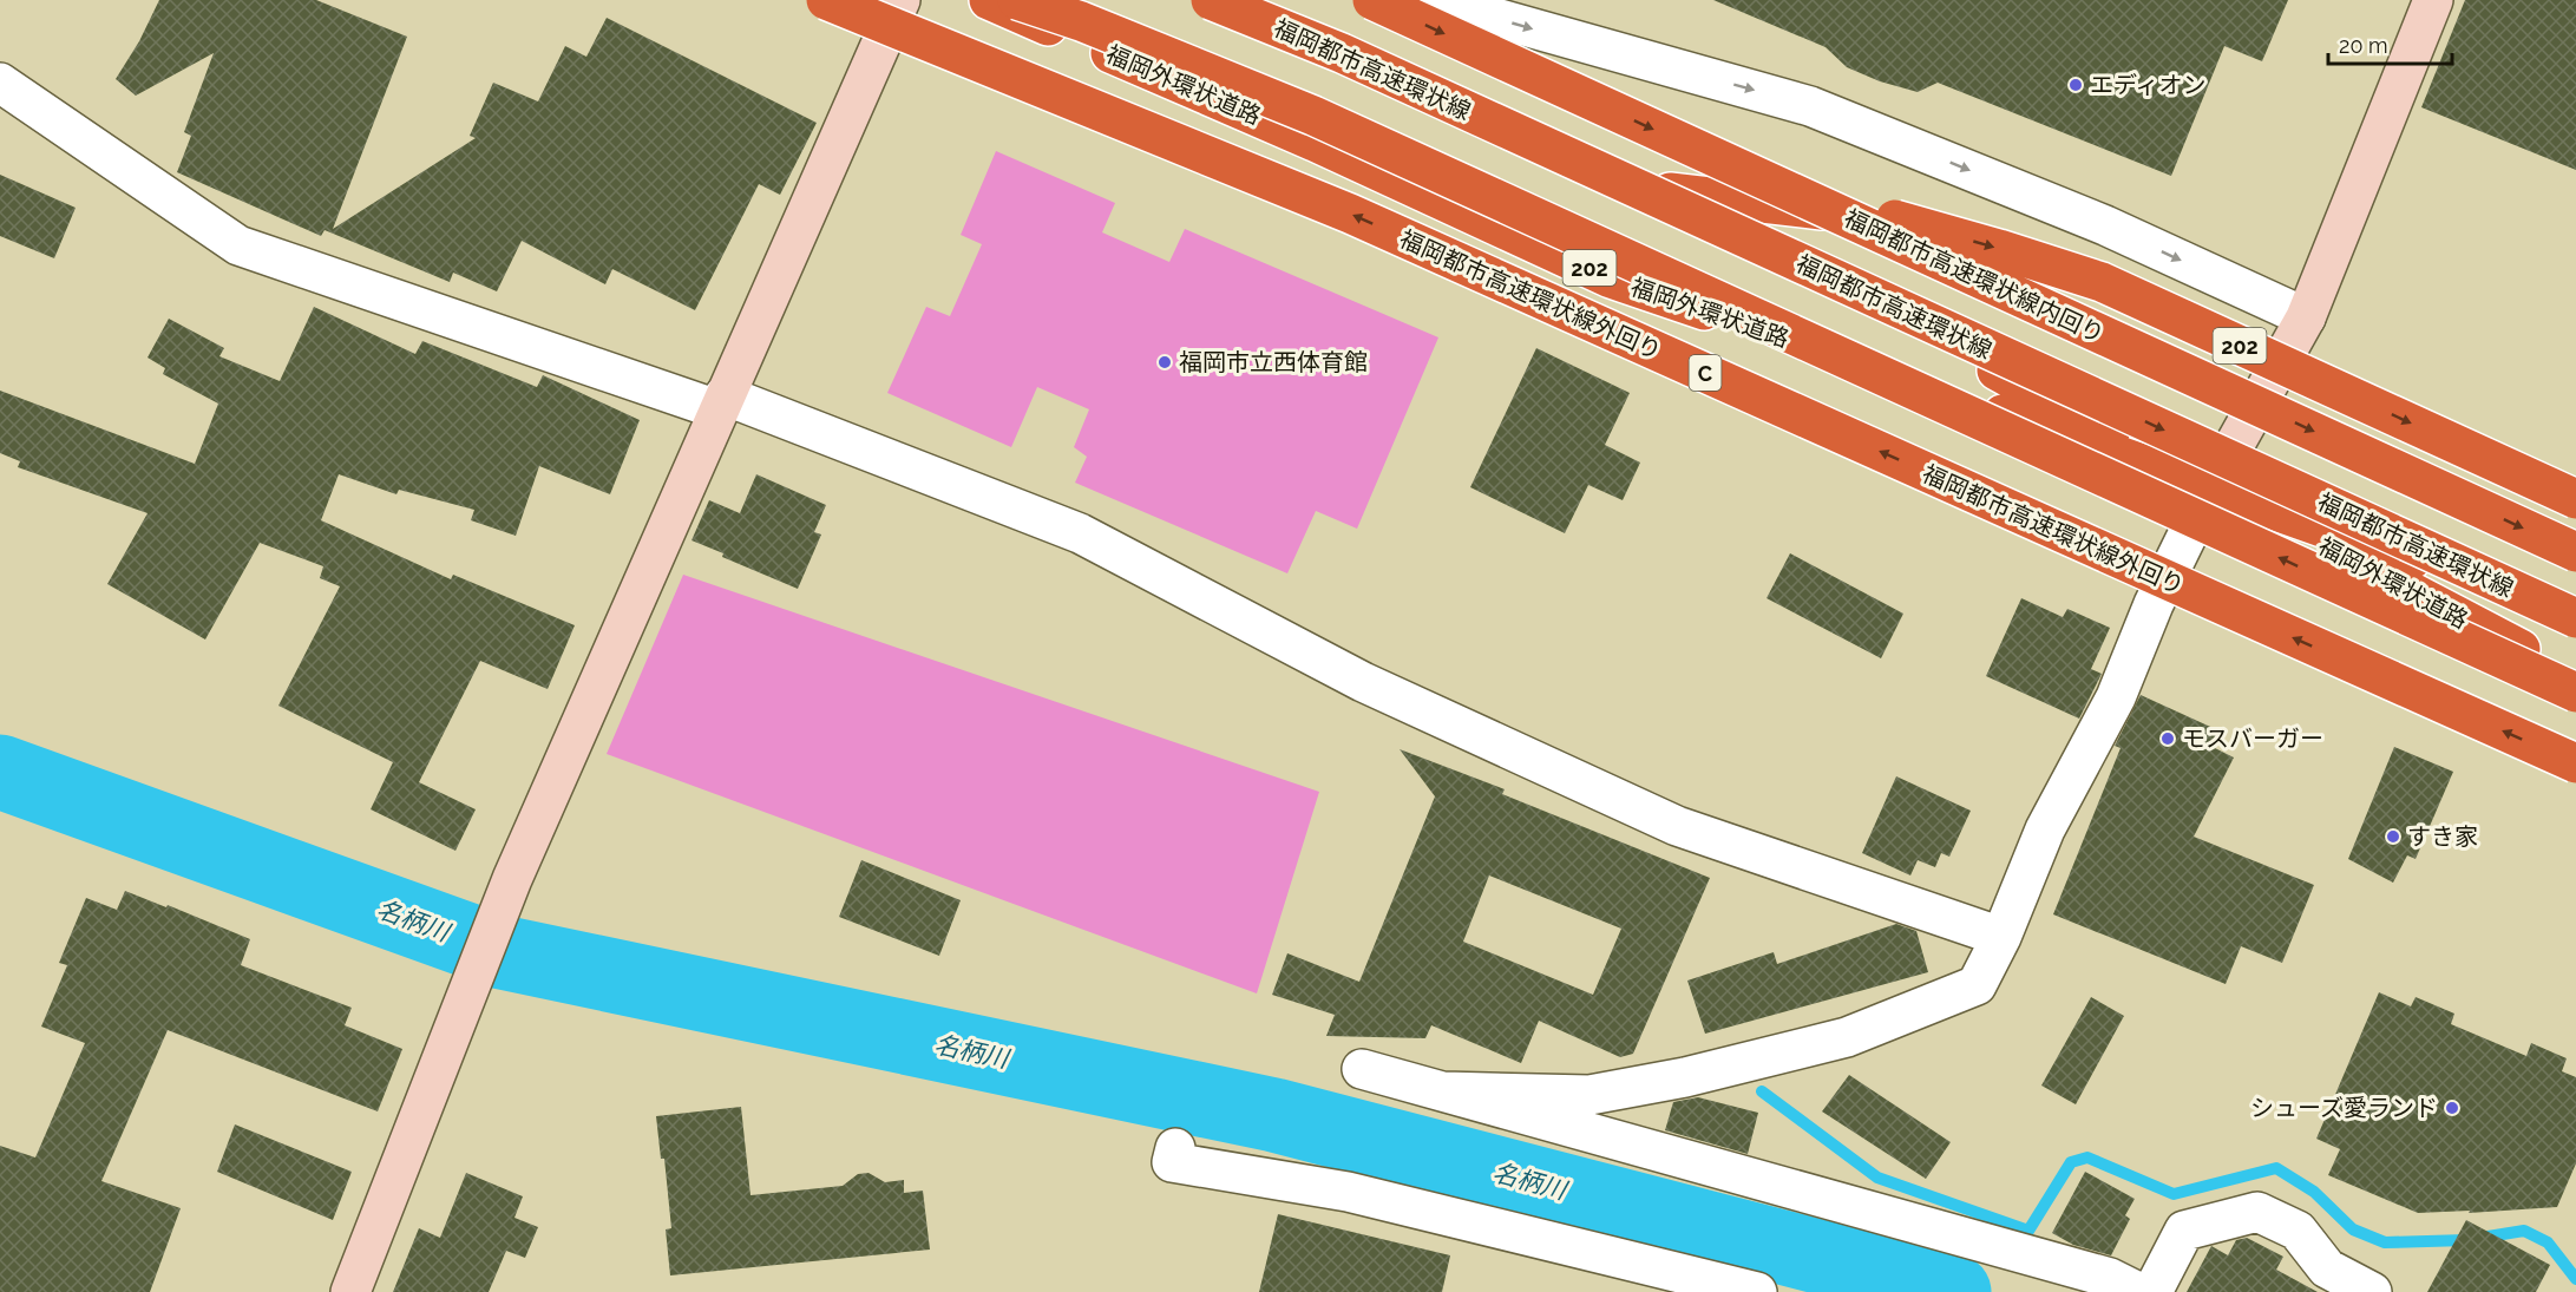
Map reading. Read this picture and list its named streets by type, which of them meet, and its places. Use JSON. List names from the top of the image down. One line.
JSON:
{"streets":{"highway":["福岡都市高速環状線","福岡外環状道路","202","福岡都市高速環状線内回り","福岡都市高速環状線外回り","C"]},"crossings":[["福岡都市高速環状線","福岡外環状道路"],["福岡外環状道路","202"]],"water":["名柄川"],"places":["エディオン","福岡市立西体育館","モスバーガー","すき家","シューズ愛ランド"],"scale_bar":"20 m"}
